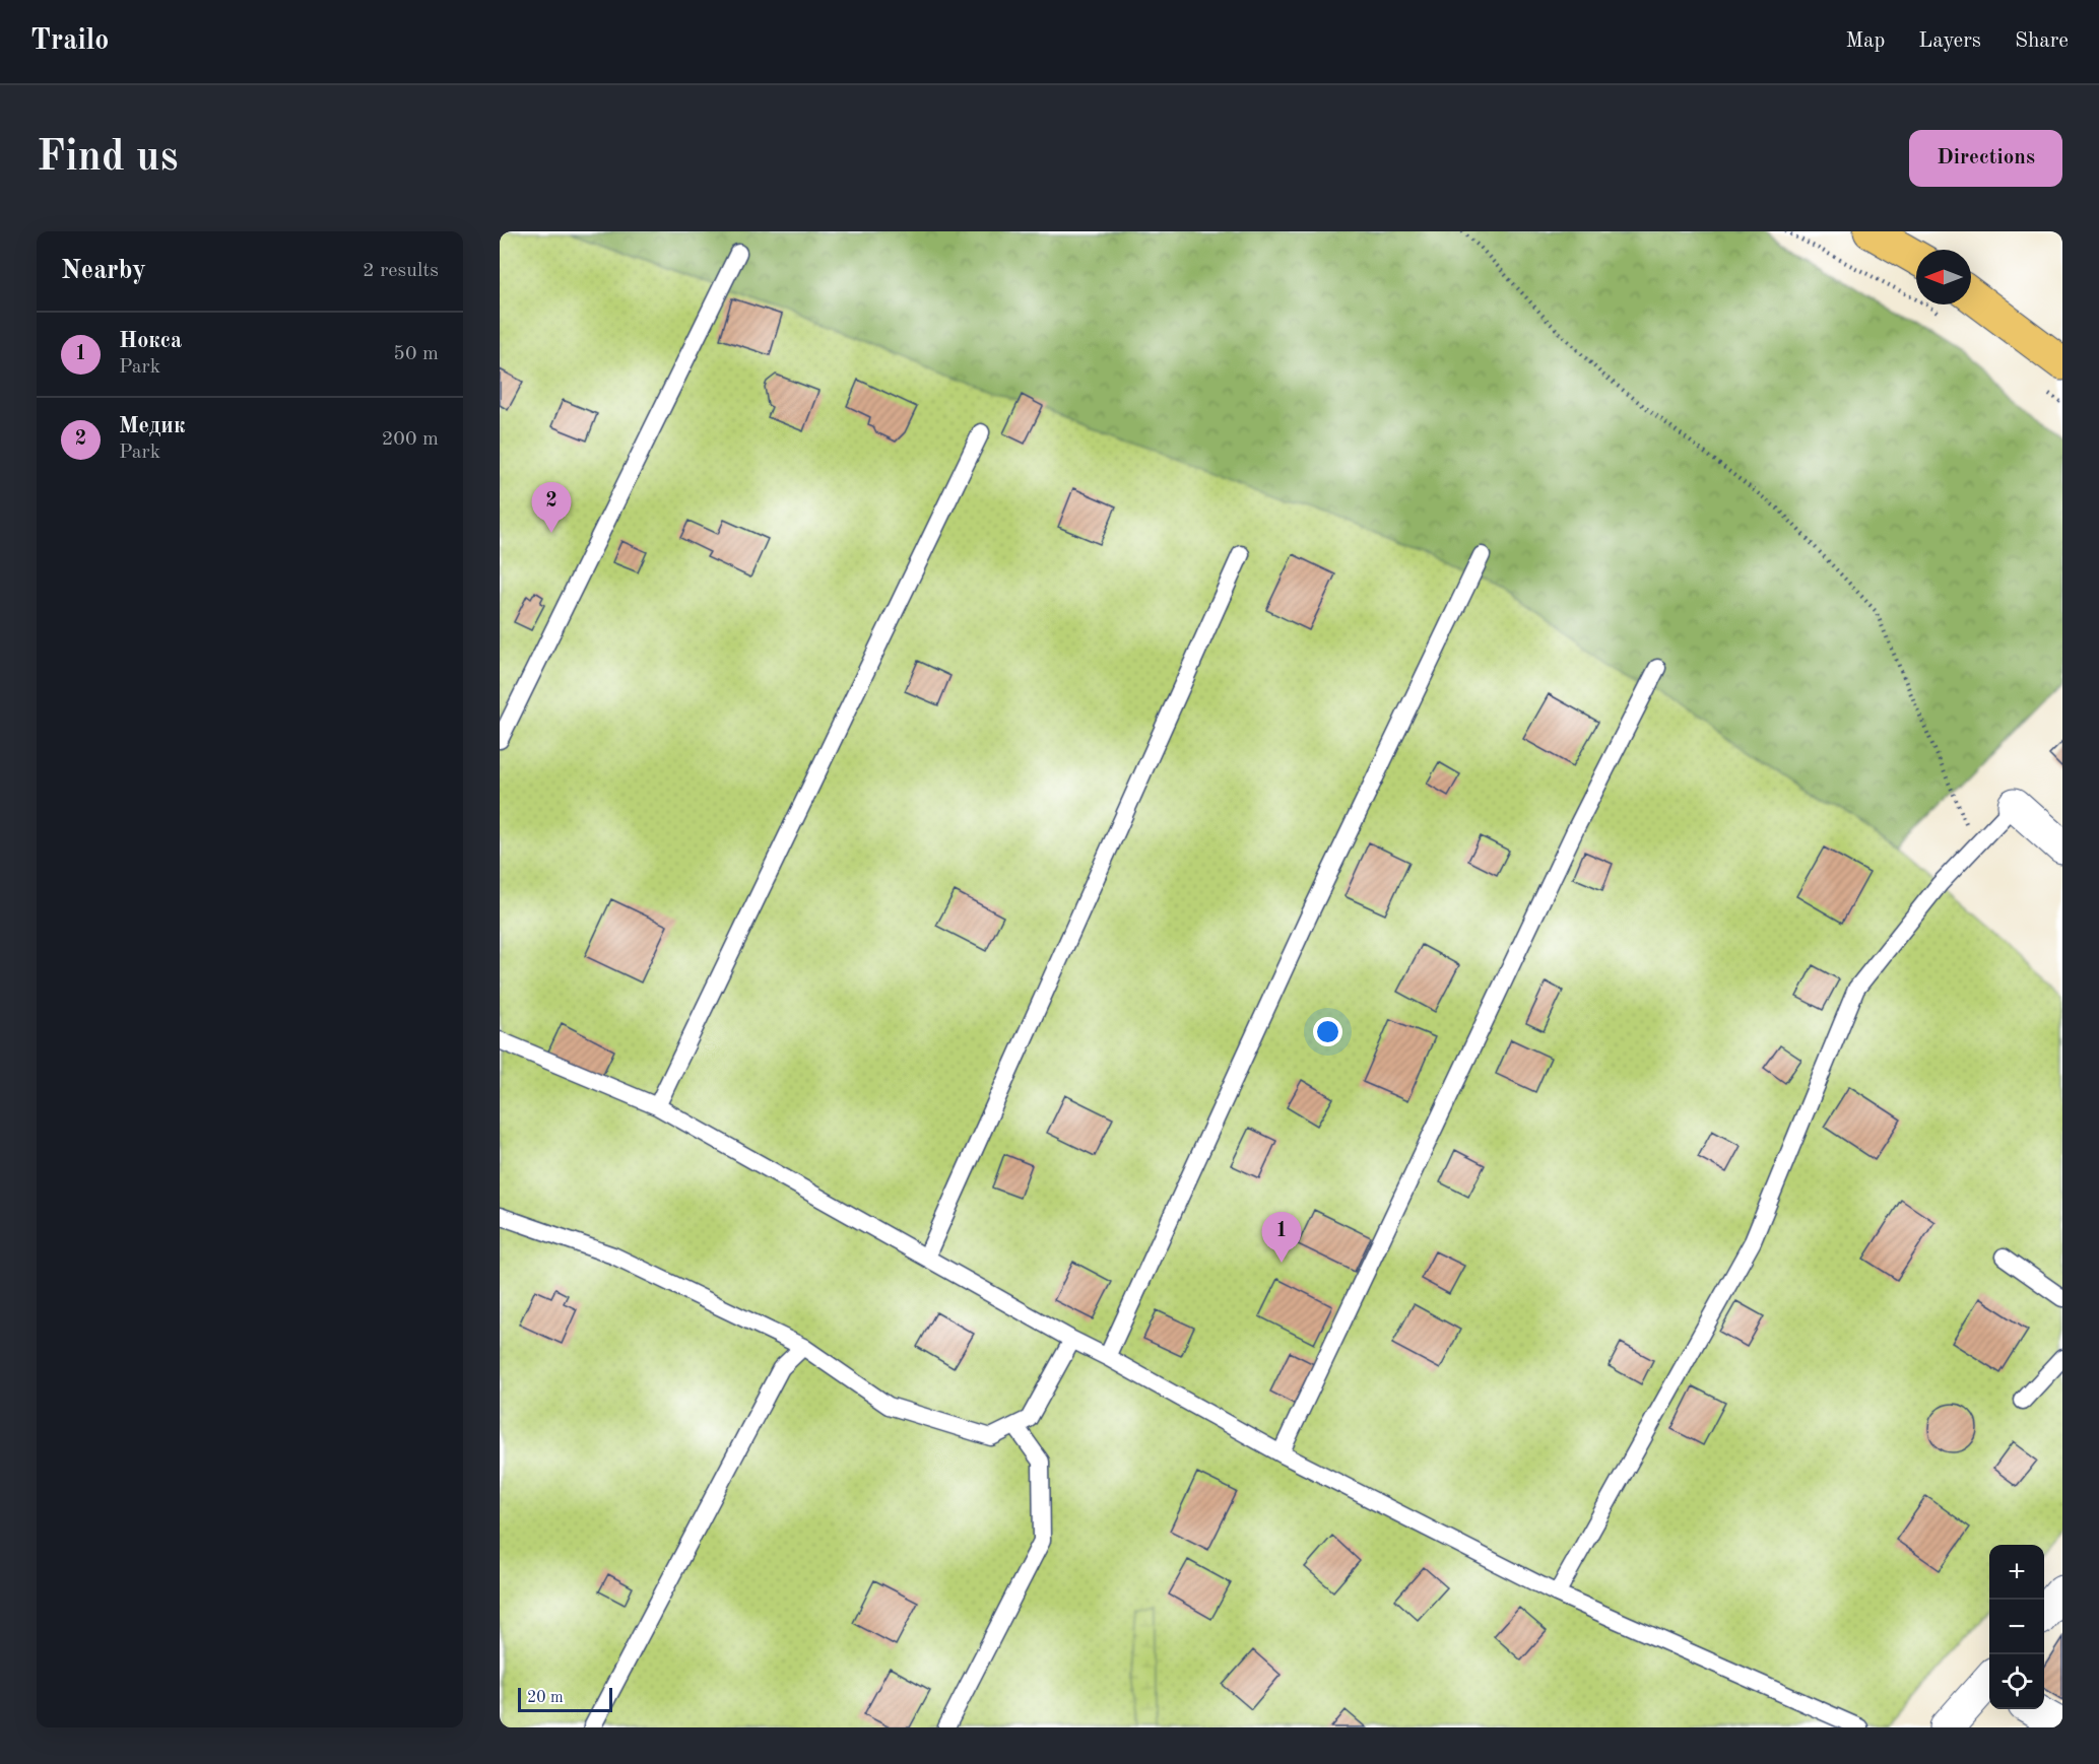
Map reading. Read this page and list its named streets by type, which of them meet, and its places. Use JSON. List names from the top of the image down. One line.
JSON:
{"scale_bar":"20 m","north":"left","page":{"header":"Trailo","nav":["Map","Layers","Share"],"buttons":"Directions","title":"Find us","heading":["Nearby","2 results"],"list":[{"mark":"1","name":"Нокса","note":"Park","value":"50 m"},{"mark":"2","name":"Медик","note":"Park","value":"200 m"}],"pins":["2","1"],"map_buttons":["+","−"],"scale":"20 m"}}
